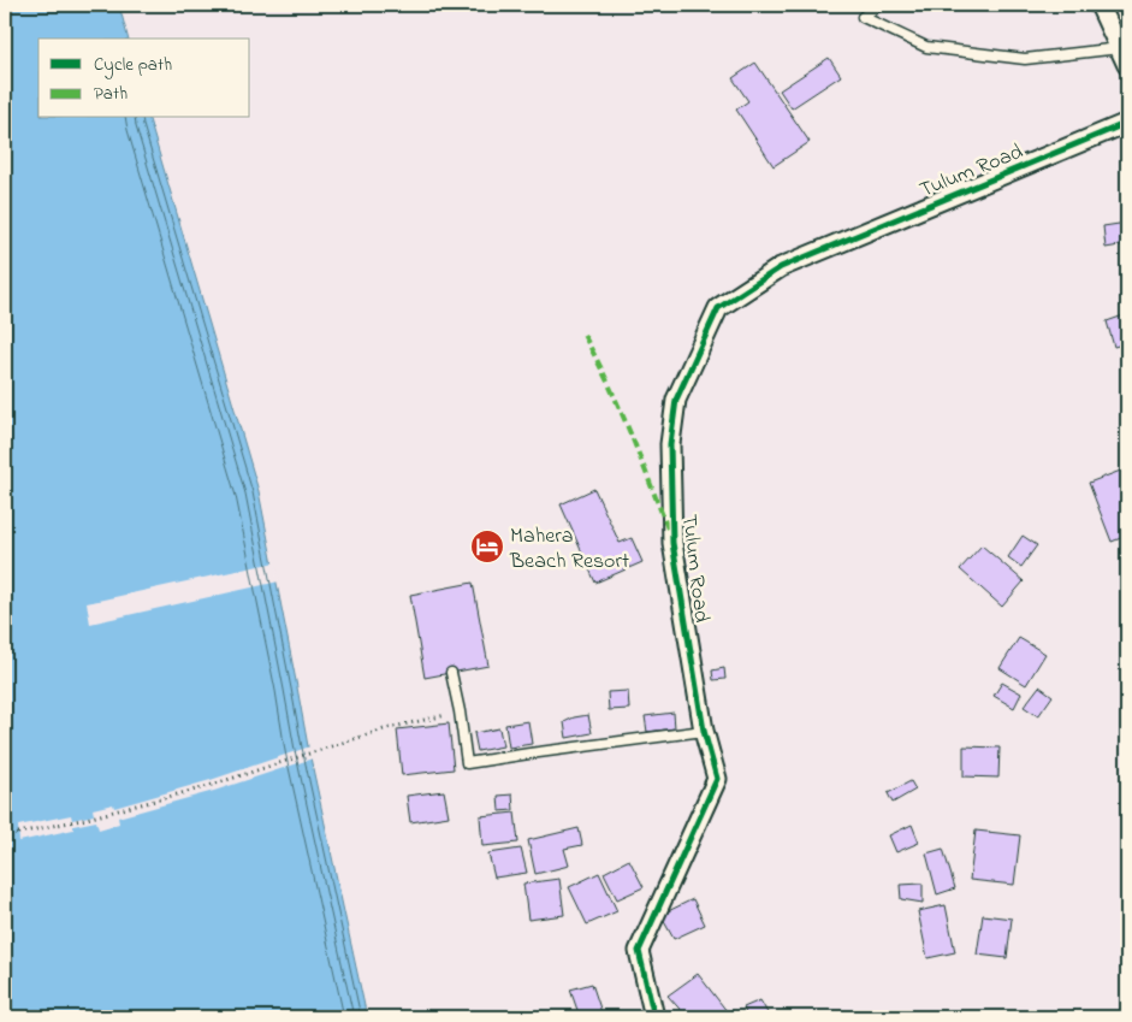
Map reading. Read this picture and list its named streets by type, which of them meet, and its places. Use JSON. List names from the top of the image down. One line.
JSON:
{"streets":{"street":["Tulum Road"]},"places":{"hotel":["Mahera Beach Resort"]},"legend":["Cycle path","Path"]}
